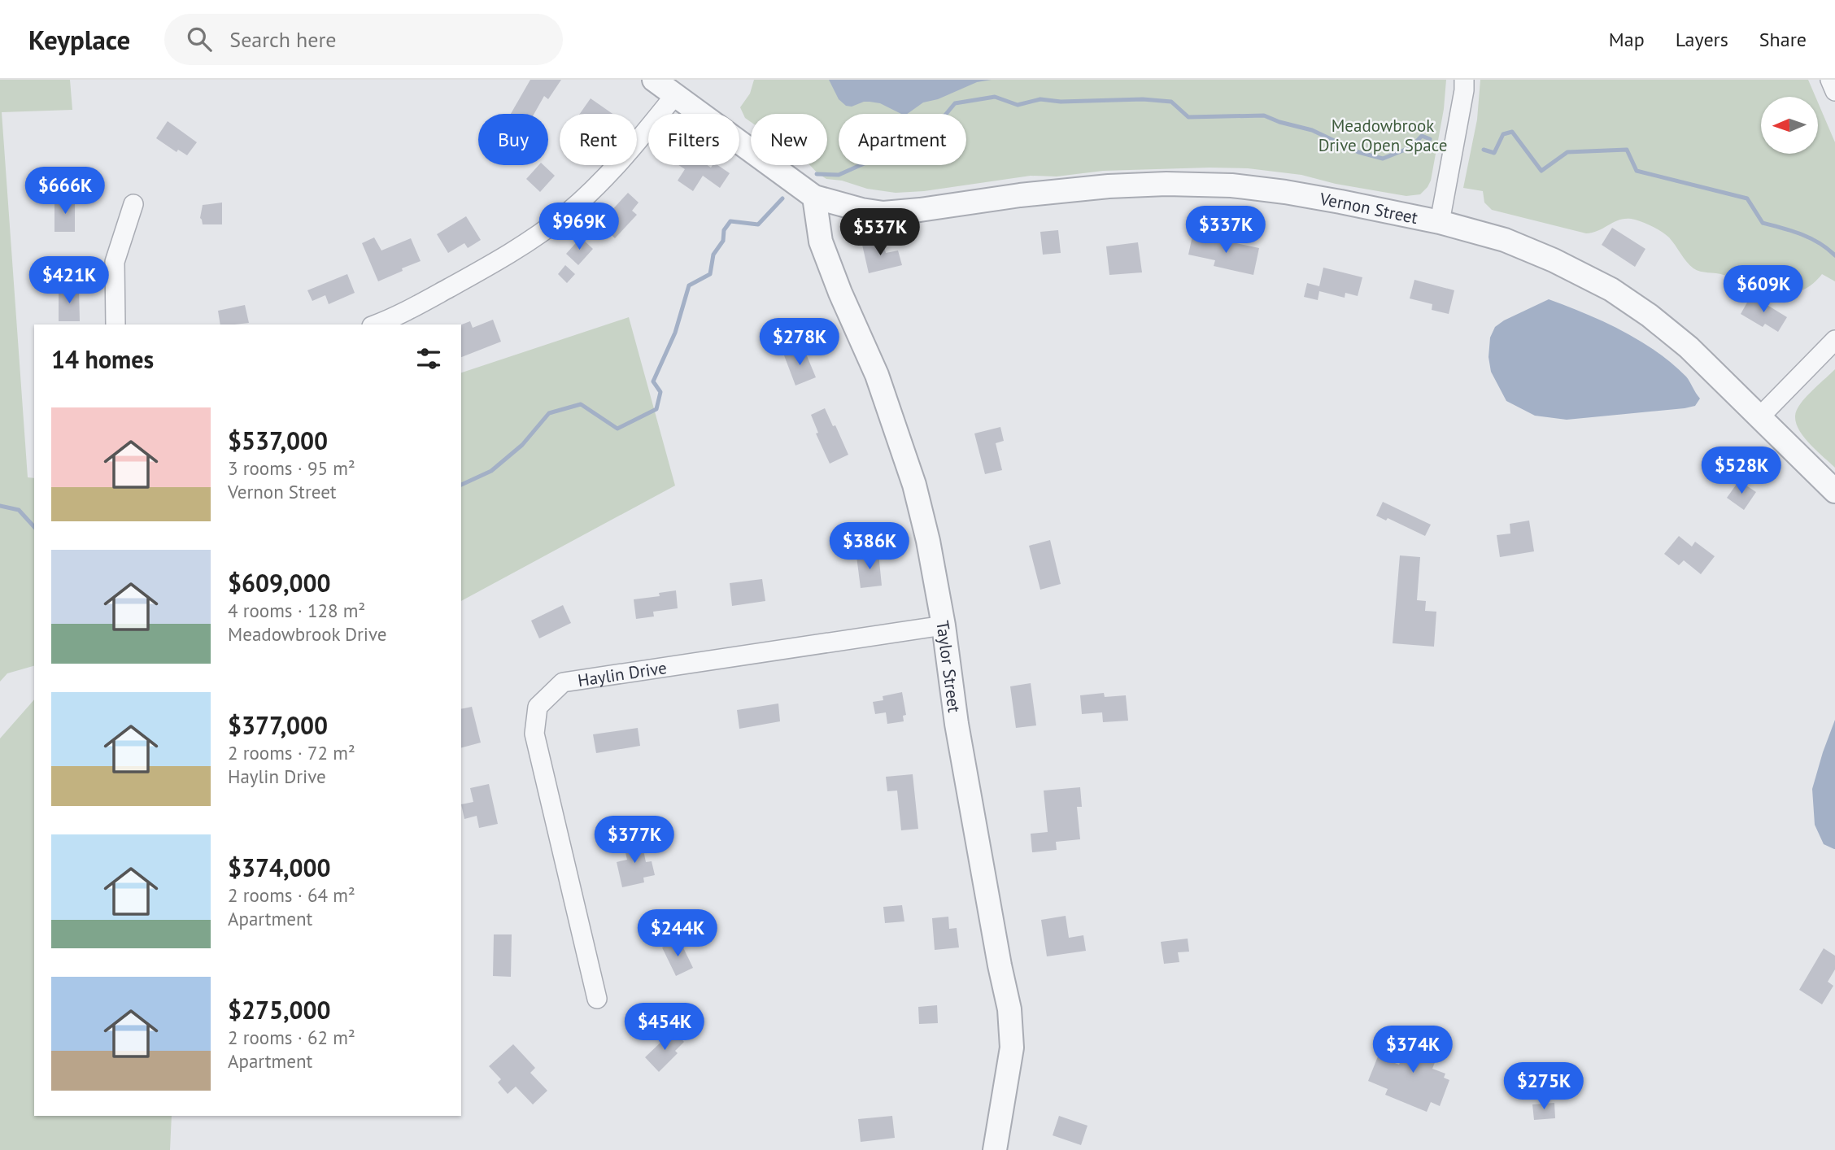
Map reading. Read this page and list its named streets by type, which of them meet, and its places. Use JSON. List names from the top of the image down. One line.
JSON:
{"streets":{"street":["Vernon Street","Taylor Street","Haylin Drive"]},"crossings":[["Vernon Street","Taylor Street"],["Taylor Street","Haylin Drive"]],"parks":["Meadowbrook Drive Open Space"],"north":"left","page":{"header":"Keyplace","search":"Search here","nav":["Map","Layers","Share"],"chip":["Buy","Rent","Filters","New","Apartment"],"price":["$666K","$969K","$337K","$537K","$421K","$609K","$278K","$528K","$386K","$377K","$244K","$454K","$374K","$275K"],"heading":"14 homes","list":[{"name":"$537,000","note":"3 rooms · 95 m² · Vernon Street"},{"name":"$609,000","note":"4 rooms · 128 m² · Meadowbrook Drive"},{"name":"$377,000","note":"2 rooms · 72 m² · Haylin Drive"},{"name":"$374,000","note":"2 rooms · 64 m² · Apartment"},{"name":"$275,000","note":"2 rooms · 62 m² · Apartment"}]}}
